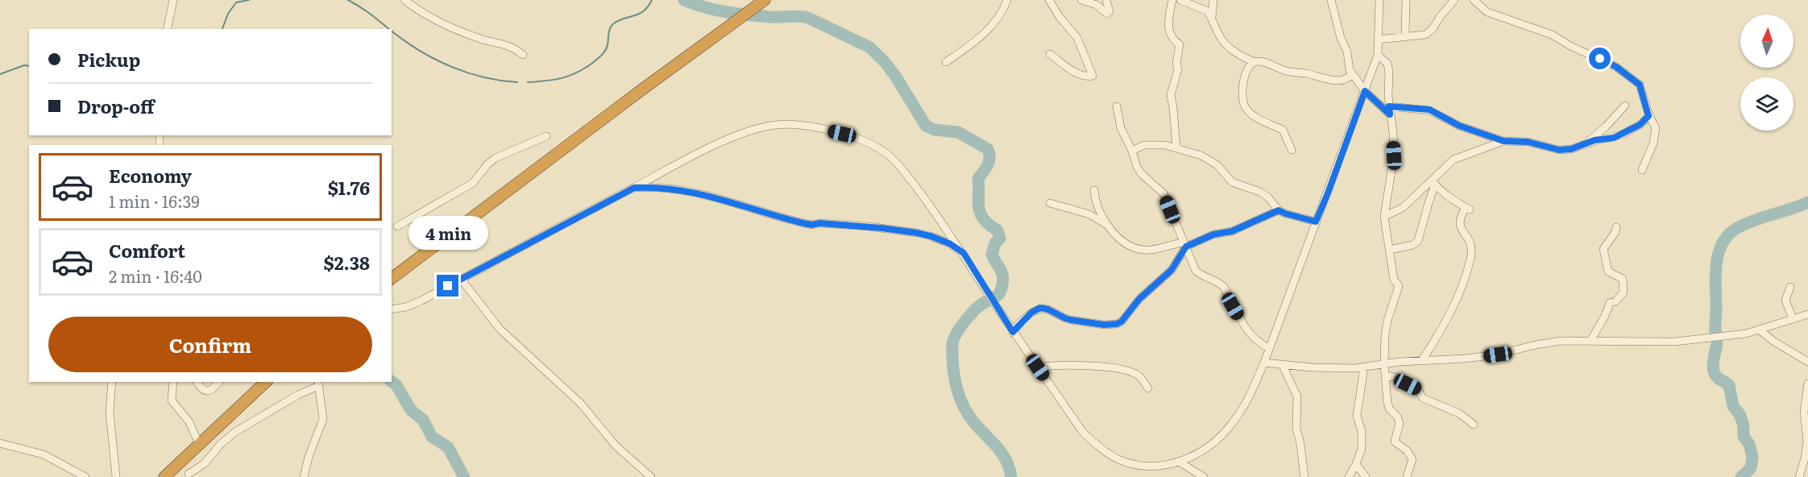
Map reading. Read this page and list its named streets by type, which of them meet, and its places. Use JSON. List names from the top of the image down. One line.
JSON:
{"north":"top","page":{"banner":["Pickup","Drop-off"],"list":[{"name":"Economy","note":"1 min · 16:39","value":"$1.76"},{"name":"Comfort","note":"2 min · 16:40","value":"$2.38"}],"bubble":"4 min","buttons":"Confirm"}}
